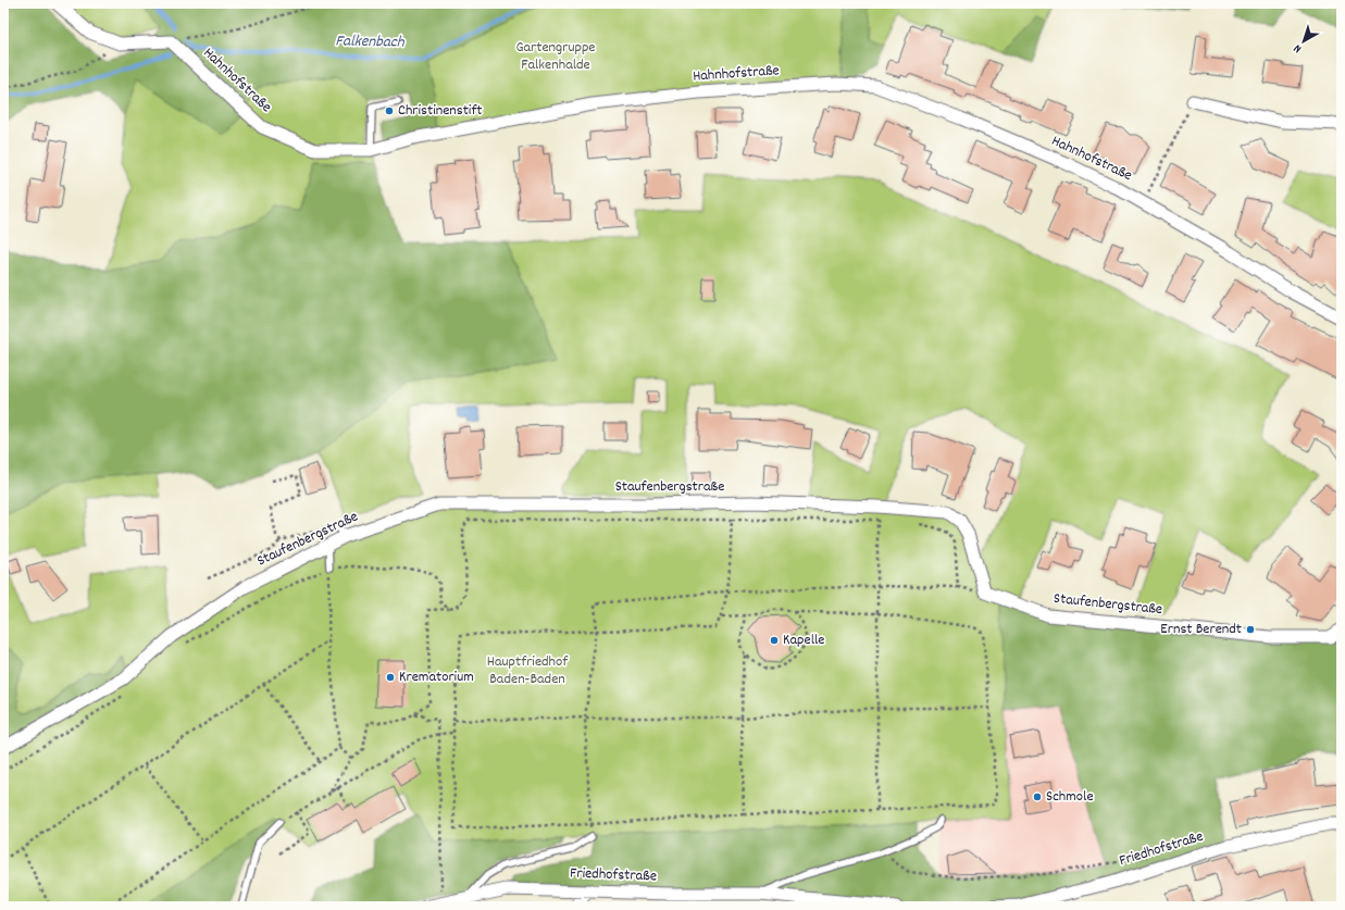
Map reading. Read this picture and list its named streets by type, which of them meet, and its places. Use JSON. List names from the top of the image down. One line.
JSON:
{"streets":{"street":["Hahnhofstraße","Staufenbergstraße","Friedhofstraße"]},"water":["Falkenbach"],"parks":["Gartengruppe Falkenhalde","Hauptfriedhof Baden-Baden"],"places":["Christinenstift","Ernst Berendt","Kapelle","Krematorium","Schmole"],"north":"bottom left"}
